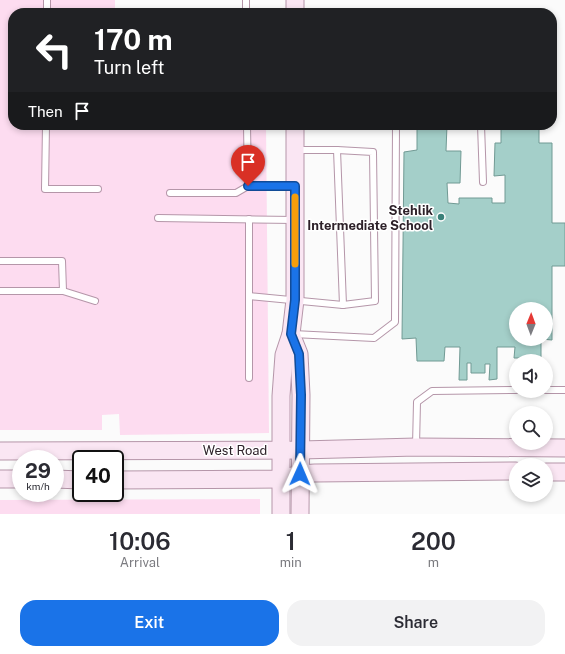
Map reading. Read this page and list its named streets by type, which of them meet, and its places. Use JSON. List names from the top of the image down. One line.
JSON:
{"streets":{"main road":["West Road"]},"places":["Stehlik Intermediate School"],"north":"top","page":{"turn":["170 m","Turn left"],"then":"Then","speed":"29 km/h","limit":"40","eta":["10:06","Arrival","1","min","200","m"],"buttons":["Exit","Share"]}}
